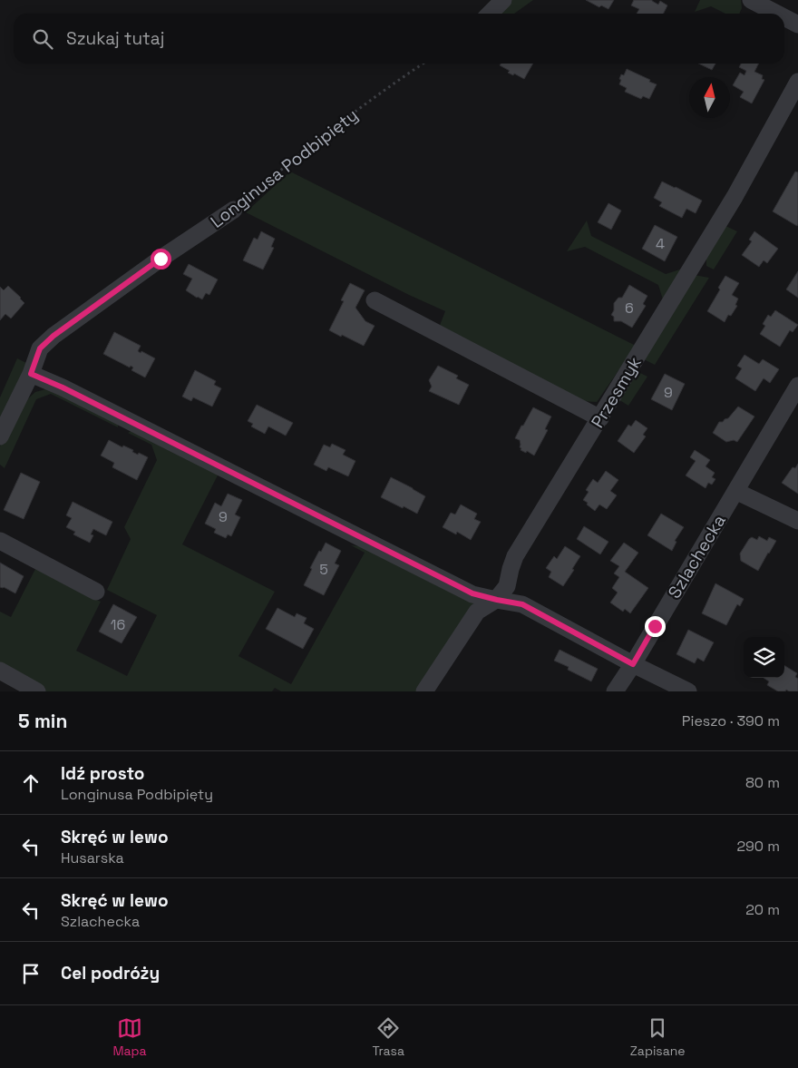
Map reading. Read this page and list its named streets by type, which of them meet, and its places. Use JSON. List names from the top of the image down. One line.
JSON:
{"streets":{"street":["Longinusa Podbipięty","Przesmyk","Szlachecka"]},"house_numbers":["4","6","9","9","5","16"],"north":"top","page":{"search":"Szukaj tutaj","heading":["5 min","Pieszo · 390 m"],"list":[["Idź prosto","Longinusa Podbipięty","80 m"],["Skręć w lewo","Husarska","290 m"],["Skręć w lewo","Szlachecka","20 m"],"Cel podróży"],"nav":["Mapa","Trasa","Zapisane"]}}
